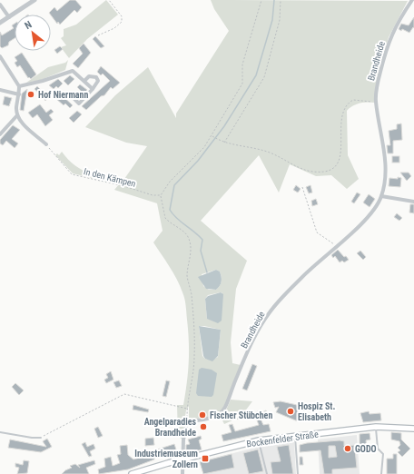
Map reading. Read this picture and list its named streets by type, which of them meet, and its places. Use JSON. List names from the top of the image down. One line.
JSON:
{"streets":{"main road":["Bockenfelder Straße"],"street":["Brandheide"],"path":["In den Kämpen"]},"places":{"other":["Hof Niermann","Hospiz St. Elisabeth","Fischer Stübchen","Angelparadies Brandheide","GODO"],"transit":["Industriemuseum Zollern"]},"north":"top left"}
